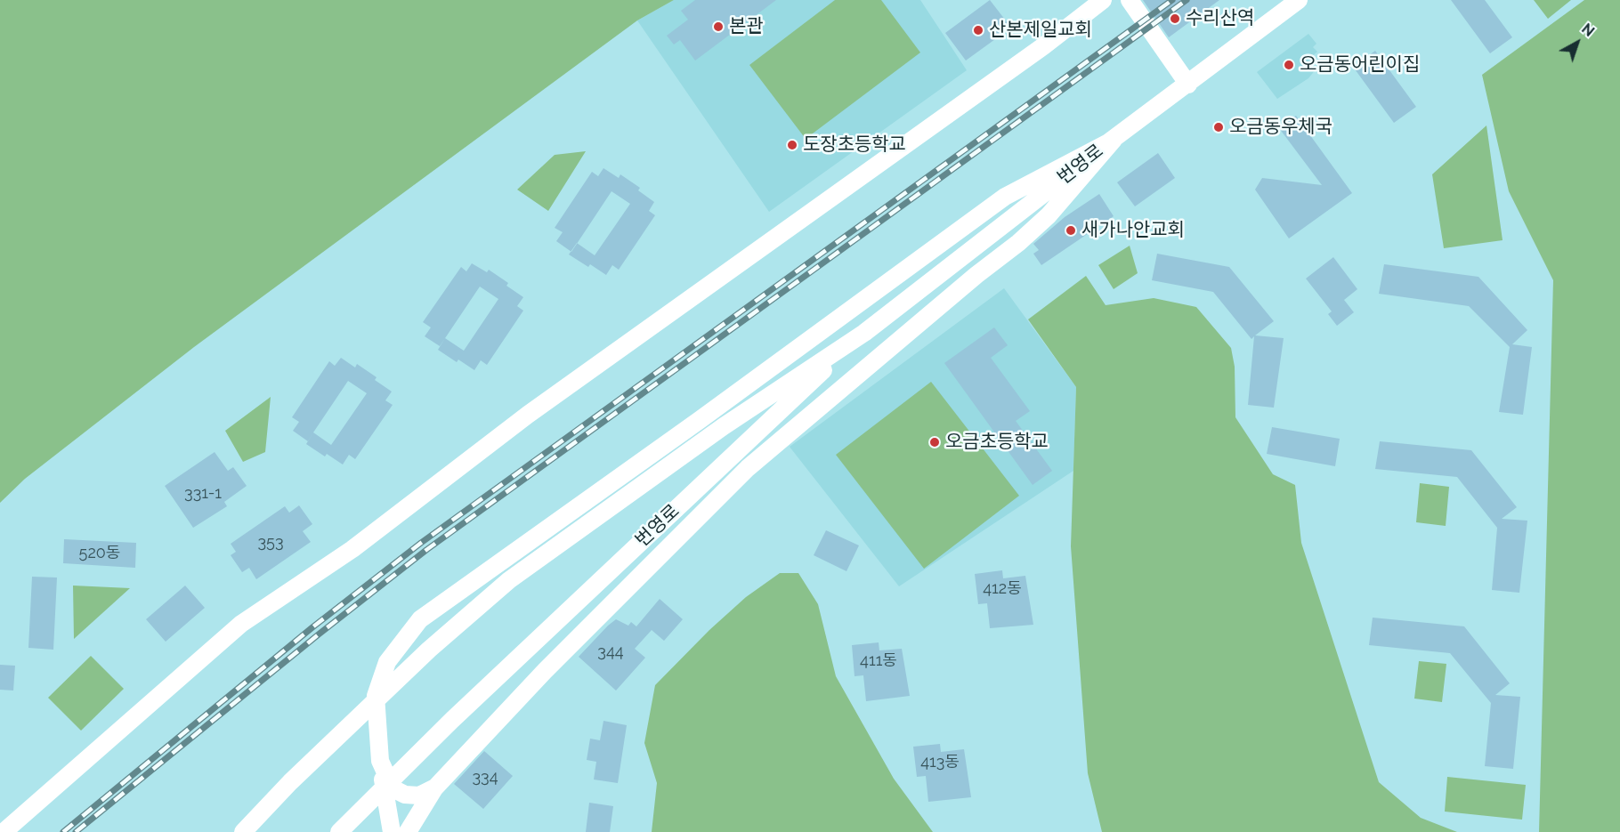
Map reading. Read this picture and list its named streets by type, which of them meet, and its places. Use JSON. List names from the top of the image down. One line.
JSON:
{"streets":{"street":["번영로"]},"places":["수리산역","본관","산본제일교회","오금동어린이집","오금동우체국","도장초등학교","새가나안교회","오금초등학교"],"house_numbers":["331-1","353","520동","412동","344","411동","413동","334"],"north":"top right"}
